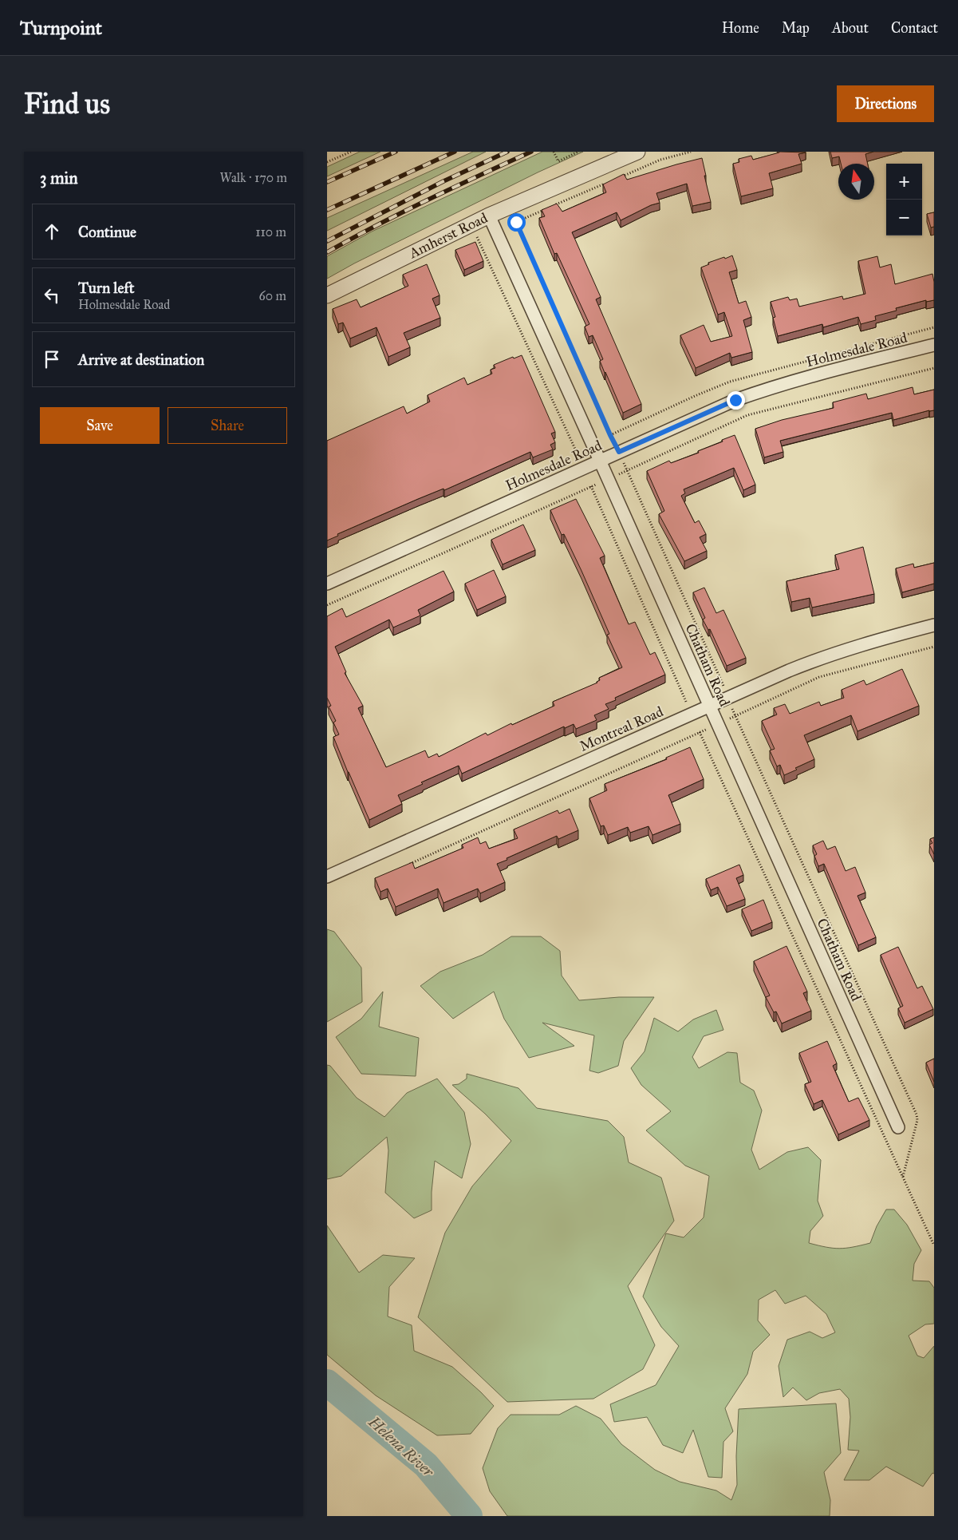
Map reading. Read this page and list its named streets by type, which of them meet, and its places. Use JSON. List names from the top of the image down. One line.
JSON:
{"streets":{"street":["Amherst Road","Holmesdale Road","Chatham Road","Montreal Road"]},"crossings":[["Amherst Road","Chatham Road"],["Holmesdale Road","Chatham Road"],["Chatham Road","Montreal Road"]],"water":["Helena River"],"north":"top","page":{"header":"Turnpoint","nav":["Home","Map","About","Contact"],"buttons":["Directions",["Save","Share"]],"title":"Find us","heading":["3 min","Walk · 170 m"],"map_buttons":["+","−"],"list":[["Continue","110 m"],["Turn left","Holmesdale Road","60 m"],"Arrive at destination"]}}
